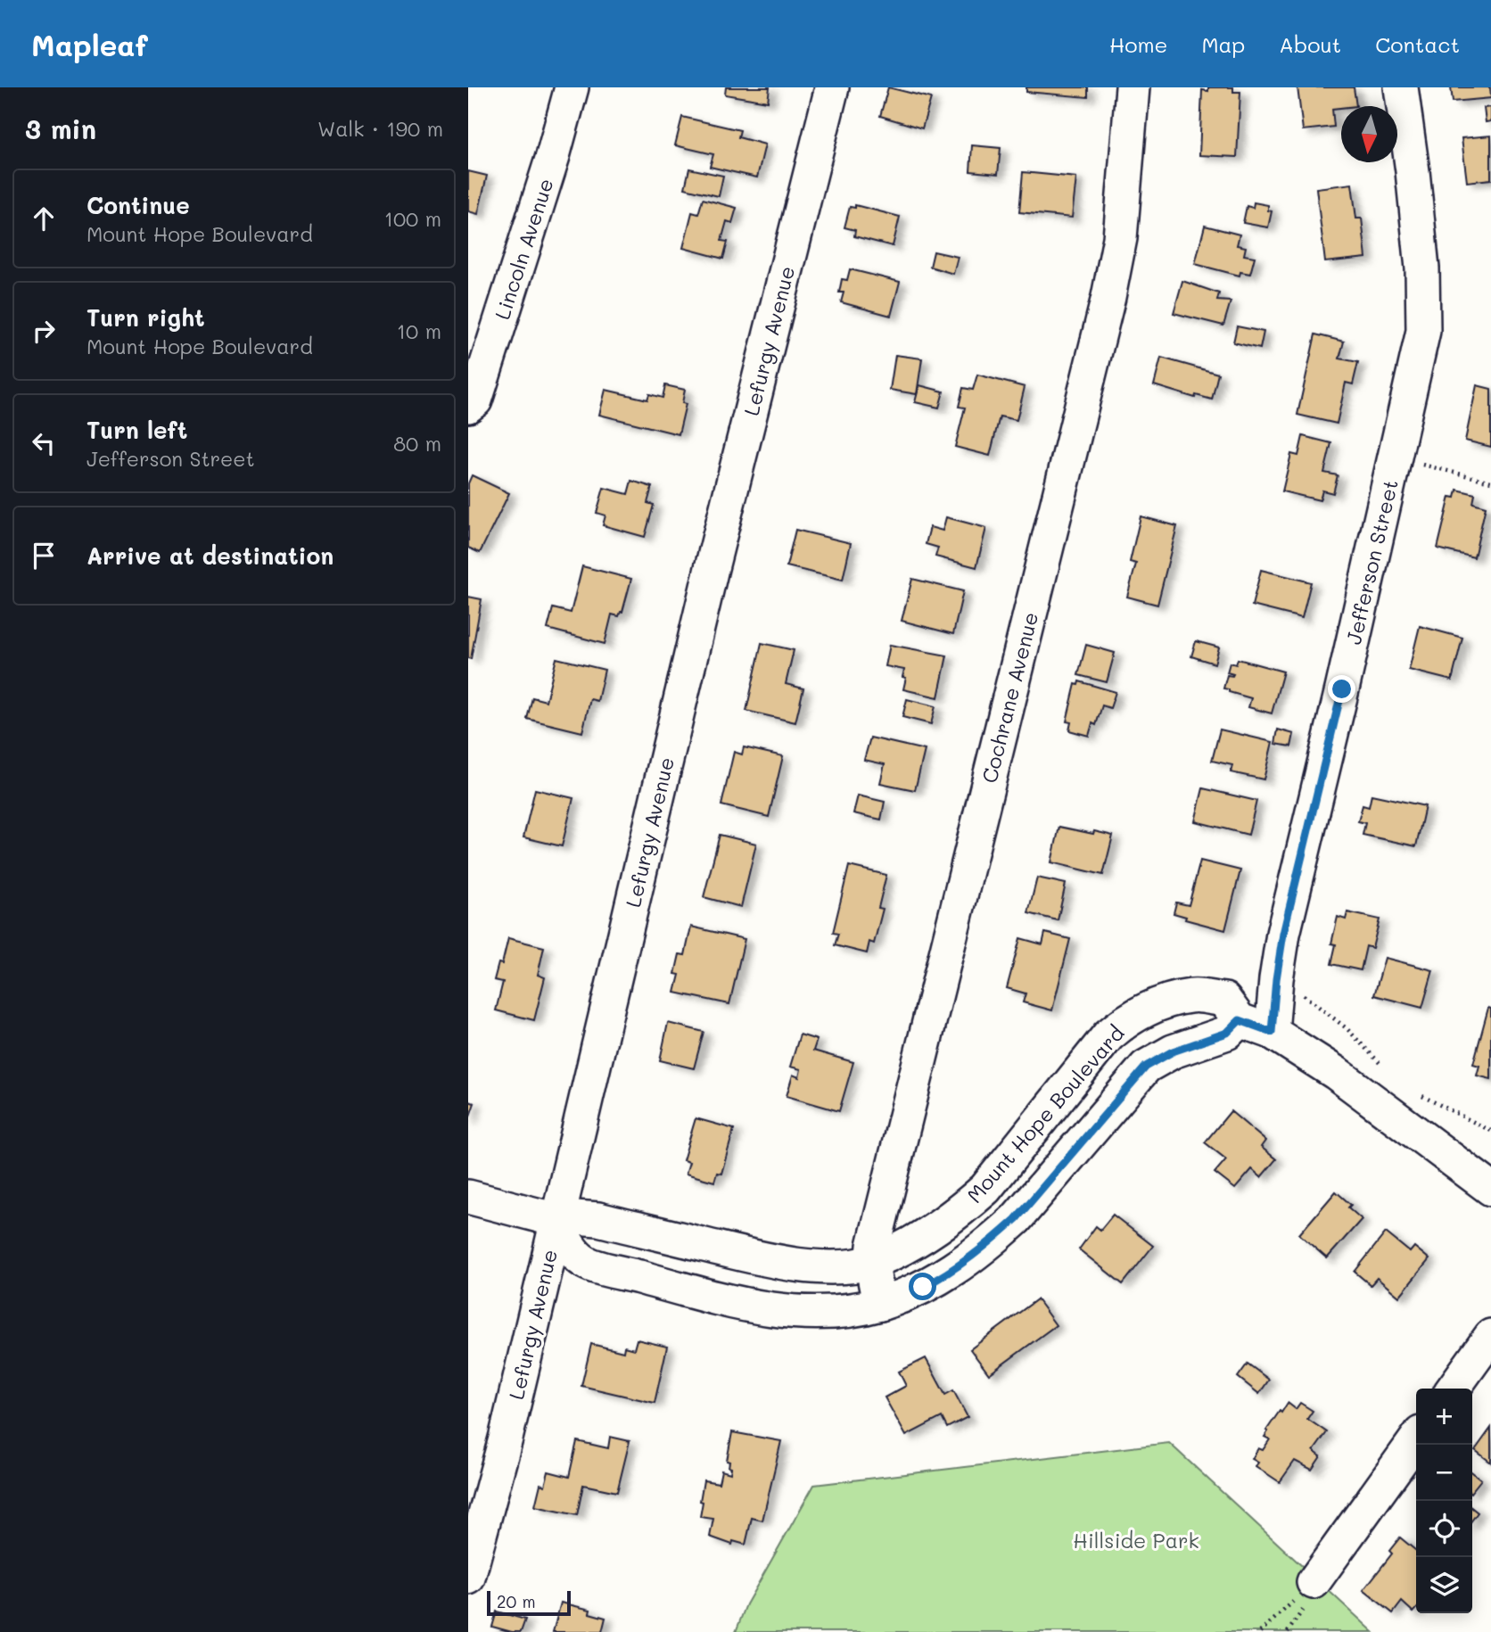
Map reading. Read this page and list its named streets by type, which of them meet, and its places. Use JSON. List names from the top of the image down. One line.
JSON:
{"streets":{"street":["Lincoln Avenue","Lefurgy Avenue","Jefferson Street","Cochrane Avenue","Mount Hope Boulevard"]},"crossings":[["Lefurgy Avenue","Mount Hope Boulevard"],["Jefferson Street","Mount Hope Boulevard"],["Cochrane Avenue","Mount Hope Boulevard"]],"parks":["Hillside Park"],"scale_bar":"20 m","north":"bottom","page":{"header":"Mapleaf","nav":["Home","Map","About","Contact"],"heading":["3 min","Walk · 190 m"],"list":[["Continue","Mount Hope Boulevard","100 m"],["Turn right","Mount Hope Boulevard","10 m"],["Turn left","Jefferson Street","80 m"],"Arrive at destination"],"map_buttons":["+","−"],"scale":"20 m"}}
